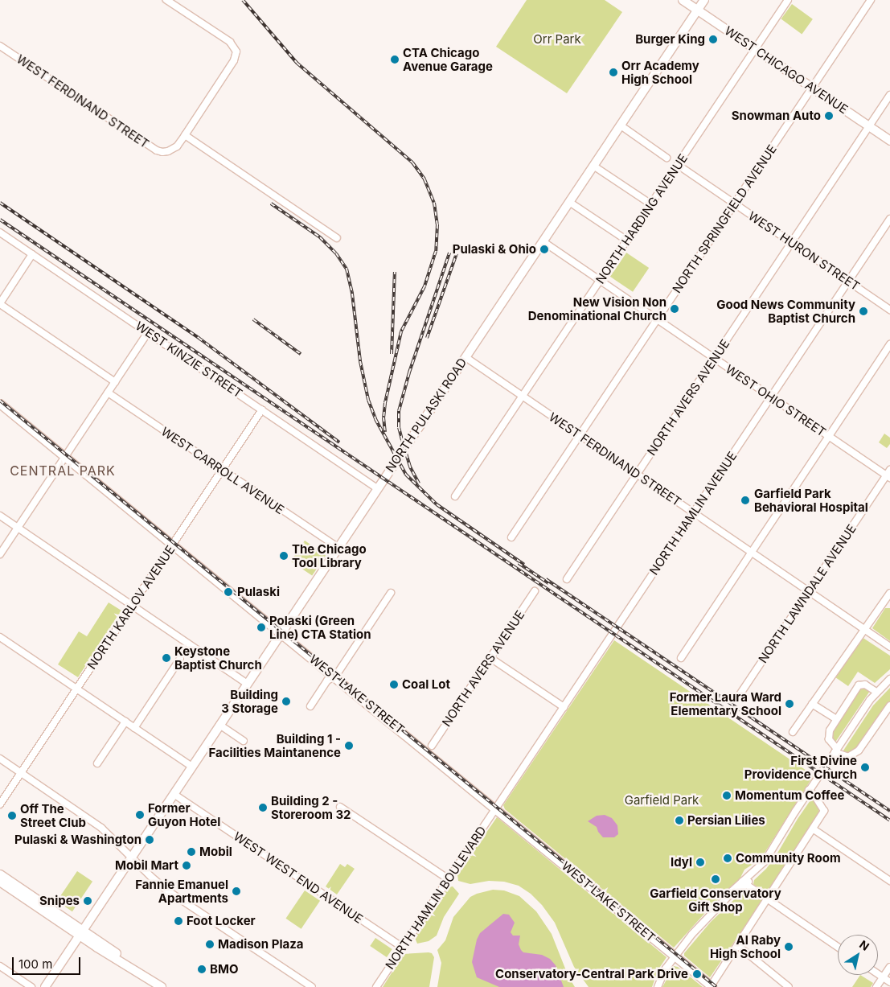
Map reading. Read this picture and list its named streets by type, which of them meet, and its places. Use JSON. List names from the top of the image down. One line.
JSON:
{"streets":{"main road":["WEST CHICAGO AVENUE","NORTH PULASKI ROAD","WEST LAKE STREET"],"street":["WEST FERDINAND STREET","NORTH HARDING AVENUE","NORTH SPRINGFIELD AVENUE","WEST HURON STREET","WEST KINZIE STREET","NORTH AVERS AVENUE","WEST OHIO STREET","WEST CARROLL AVENUE","NORTH HAMLIN AVENUE","NORTH LAWNDALE AVENUE","NORTH KARLOV AVENUE","WEST WEST END AVENUE","NORTH HAMLIN BOULEVARD"]},"crossings":[["WEST CHICAGO AVENUE","NORTH HARDING AVENUE"],["WEST CHICAGO AVENUE","NORTH SPRINGFIELD AVENUE"],["WEST CHICAGO AVENUE","NORTH AVERS AVENUE"],["WEST CHICAGO AVENUE","NORTH PULASKI ROAD"],["WEST FERDINAND STREET","NORTH HARDING AVENUE"],["WEST FERDINAND STREET","NORTH SPRINGFIELD AVENUE"],["WEST FERDINAND STREET","NORTH AVERS AVENUE"],["WEST FERDINAND STREET","NORTH PULASKI ROAD"],["WEST FERDINAND STREET","NORTH HAMLIN AVENUE"],["WEST FERDINAND STREET","NORTH LAWNDALE AVENUE"],["NORTH HARDING AVENUE","WEST HURON STREET"],["NORTH HARDING AVENUE","WEST OHIO STREET"],["NORTH SPRINGFIELD AVENUE","WEST HURON STREET"],["NORTH SPRINGFIELD AVENUE","WEST OHIO STREET"],["WEST HURON STREET","NORTH AVERS AVENUE"],["WEST HURON STREET","NORTH HAMLIN AVENUE"],["WEST KINZIE STREET","NORTH PULASKI ROAD"],["WEST KINZIE STREET","NORTH KARLOV AVENUE"],["NORTH AVERS AVENUE","WEST OHIO STREET"],["NORTH AVERS AVENUE","WEST LAKE STREET"],["WEST OHIO STREET","NORTH PULASKI ROAD"],["WEST OHIO STREET","NORTH HAMLIN AVENUE"],["WEST OHIO STREET","NORTH LAWNDALE AVENUE"],["NORTH PULASKI ROAD","WEST CARROLL AVENUE"],["NORTH PULASKI ROAD","WEST LAKE STREET"],["NORTH PULASKI ROAD","WEST WEST END AVENUE"],["WEST CARROLL AVENUE","NORTH KARLOV AVENUE"],["NORTH HAMLIN AVENUE","WEST LAKE STREET"],["NORTH HAMLIN AVENUE","NORTH HAMLIN BOULEVARD"],["NORTH KARLOV AVENUE","WEST LAKE STREET"],["WEST LAKE STREET","NORTH HAMLIN BOULEVARD"],["WEST WEST END AVENUE","NORTH HAMLIN BOULEVARD"]],"districts":["CENTRAL PARK"],"parks":["Orr Park","Garfield Park"],"places":["Burger King","CTA Chicago Avenue Garage","Orr Academy High School","Snowman Auto","Pulaski & Ohio","New Vision Non Denominational Church","Good News Community Baptist Church","Garfield Park Behavioral Hospital","The Chicago Tool Library","Pulaski","Polaski (Green Line) CTA Station","Keystone Baptist Church","Coal Lot","Building 3 Storage","Former Laura Ward Elementary School","Building 1 - Facilities Maintanence","First Divine Providence Church","Momentum Coffee","Building 2 - Storeroom 32","Former Guyon Hotel","Off The Street Club","Persian Lilies","Pulaski & Washington","Mobil","Community Room","Idyl","Mobil Mart","Garfield Conservatory Gift Shop","Fannie Emanuel Apartments","Snipes","Foot Locker","Madison Plaza","Al Raby High School","BMO","Conservatory-Central Park Drive"],"scale_bar":"100 m","north":"top right"}
